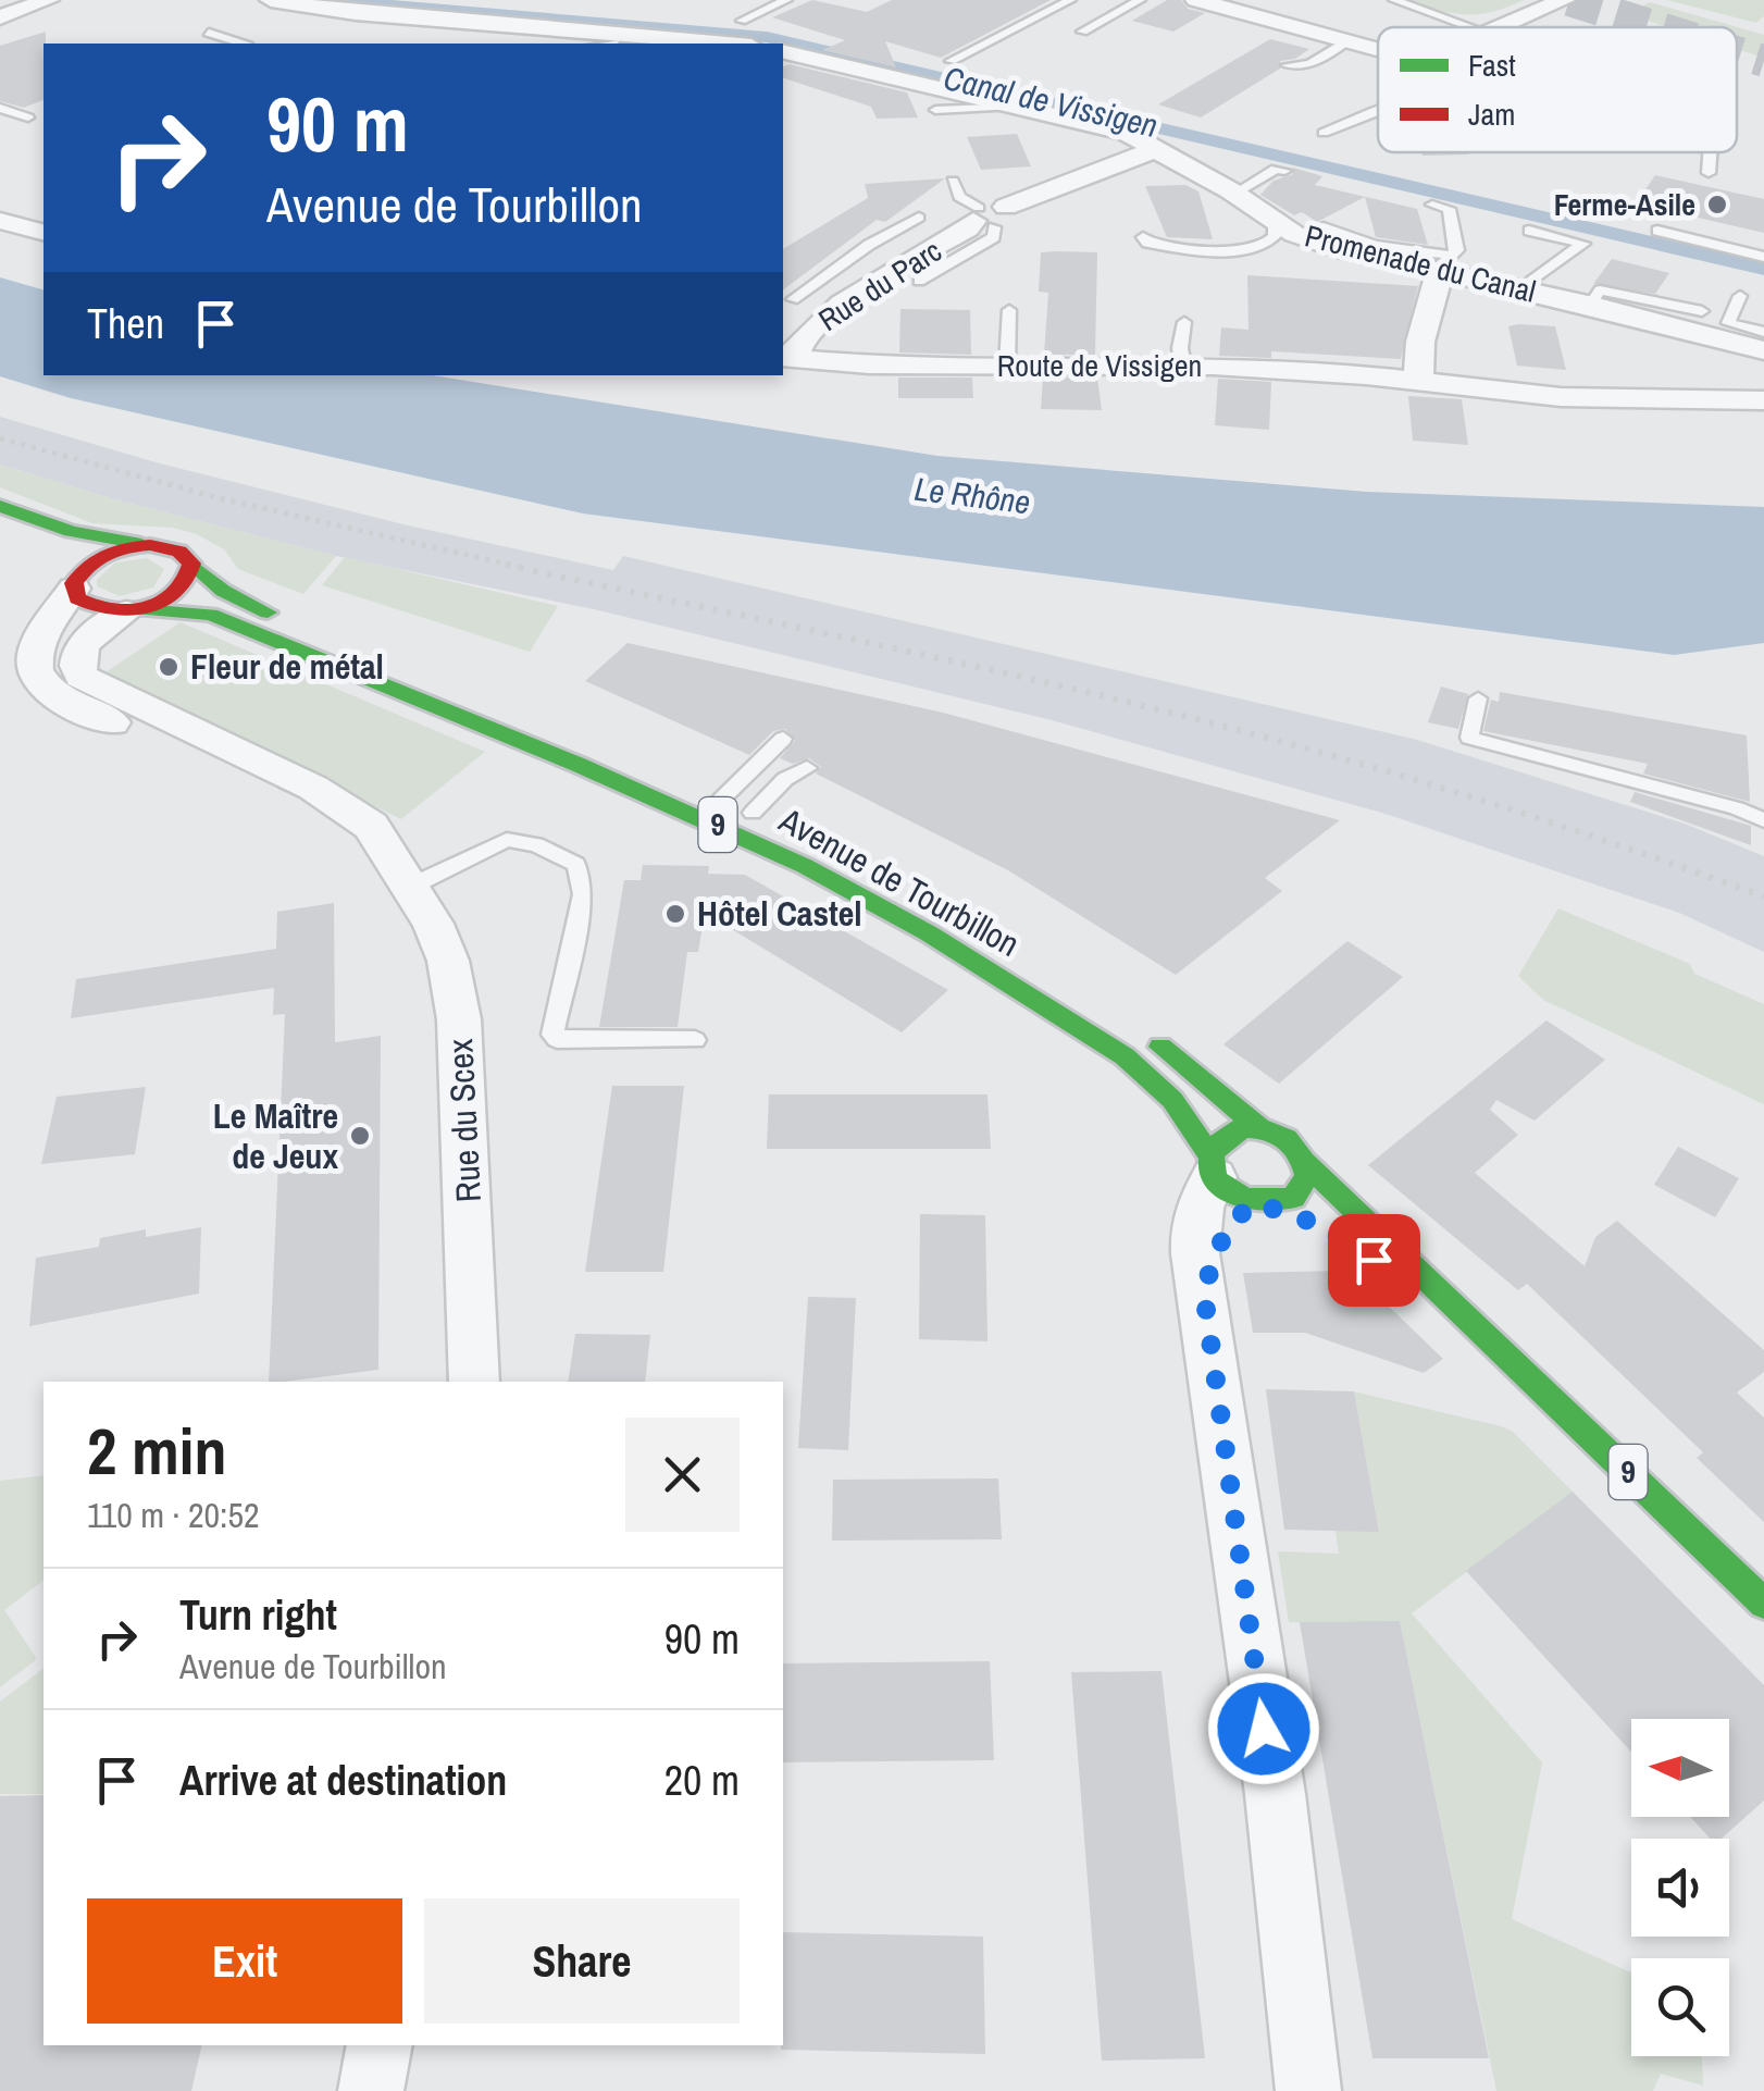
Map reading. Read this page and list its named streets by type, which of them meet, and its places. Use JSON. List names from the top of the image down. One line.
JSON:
{"streets":{"main road":["9","Avenue de Tourbillon"],"street":["Promenade du Canal","Rue du Parc","Route de Vissigen","Rue du Scex"]},"crossings":[["Promenade du Canal","Rue du Parc"],["Rue du Parc","Route de Vissigen"],["Avenue de Tourbillon","Rue du Scex"]],"water":["Canal de Vissigen","Le Rhône"],"places":["Ferme-Asile","Fleur de métal","Hôtel Castel","Le Maître de Jeux"],"legend":["Fast","Jam"],"north":"left","page":{"turn":["90 m","Avenue de Tourbillon"],"then":"Then","heading":["2 min","110 m · 20:52"],"list":[{"name":"Turn right","note":"Avenue de Tourbillon","value":"90 m"},{"name":"Arrive at destination","value":"20 m"}],"buttons":["Exit","Share"]}}
